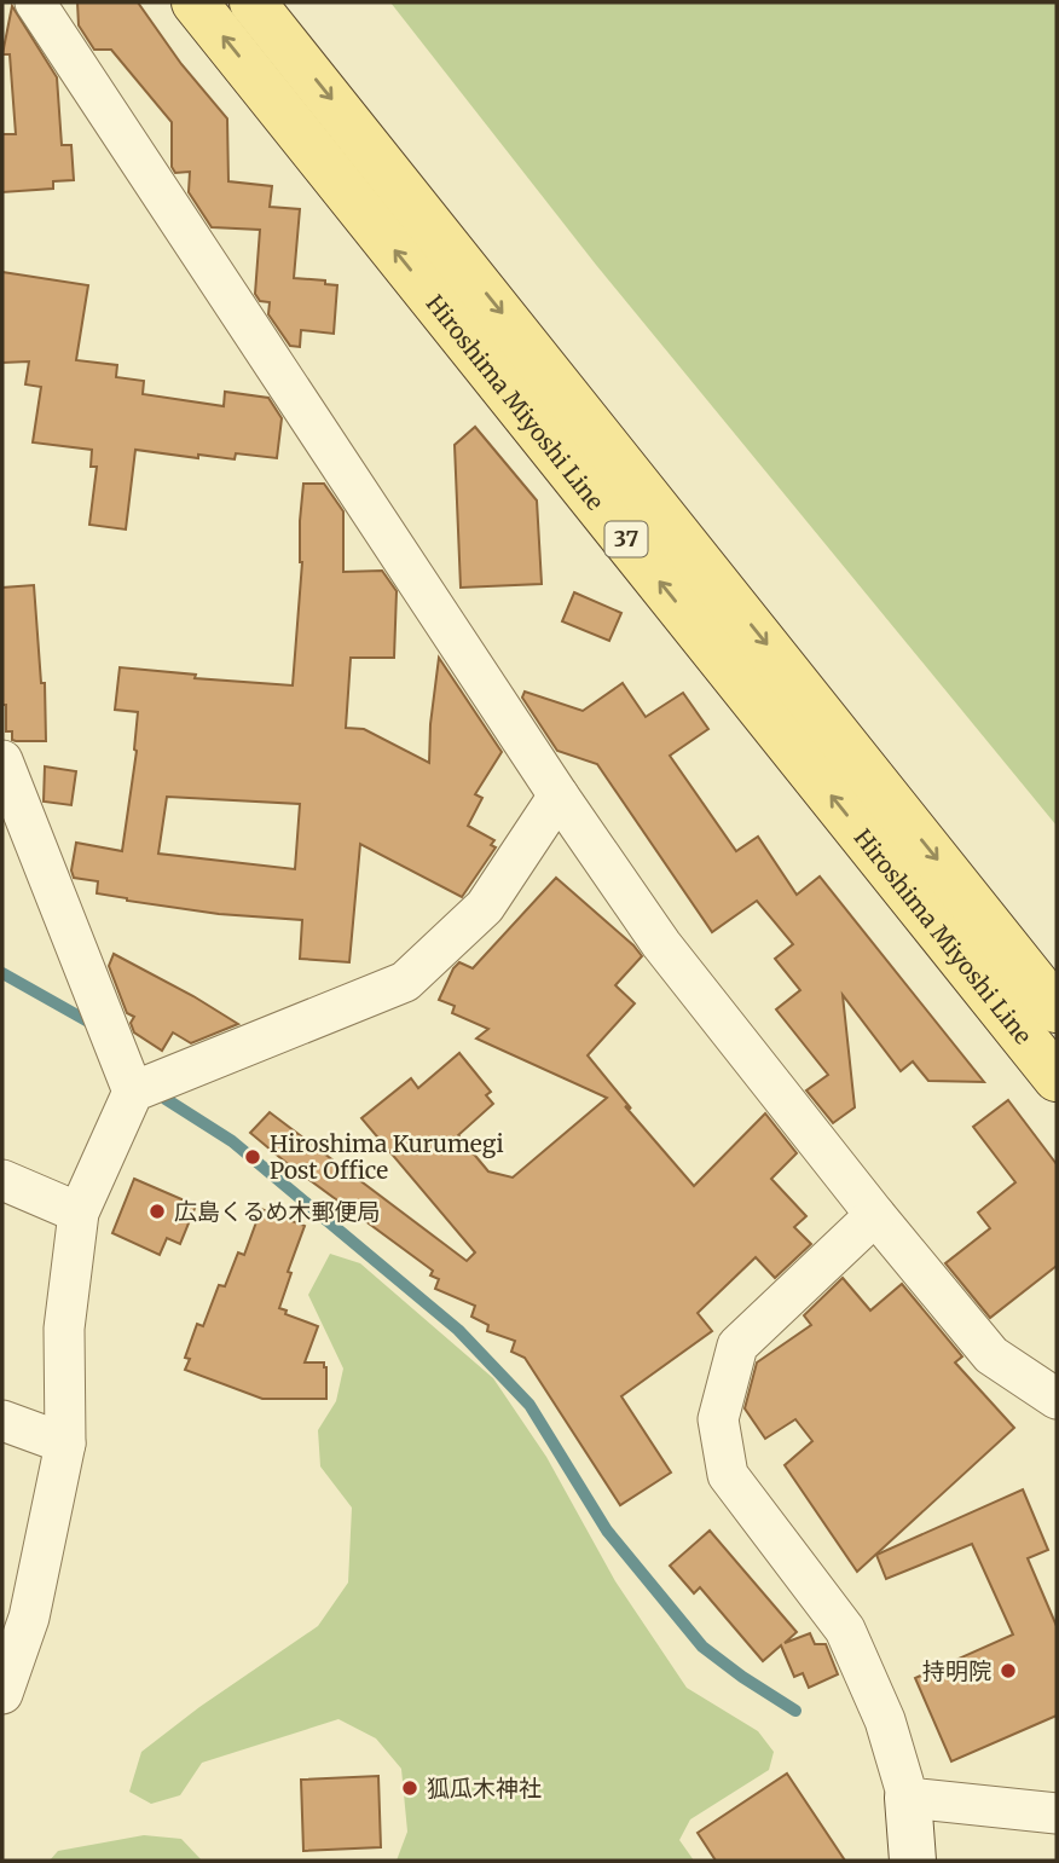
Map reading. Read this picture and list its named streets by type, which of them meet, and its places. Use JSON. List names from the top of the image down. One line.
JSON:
{"streets":{"main road":["Hiroshima Miyoshi Line","37"]},"places":["Hiroshima Kurumegi Post Office","広島くるめ木郵便局","持明院","狐瓜木神社"]}
